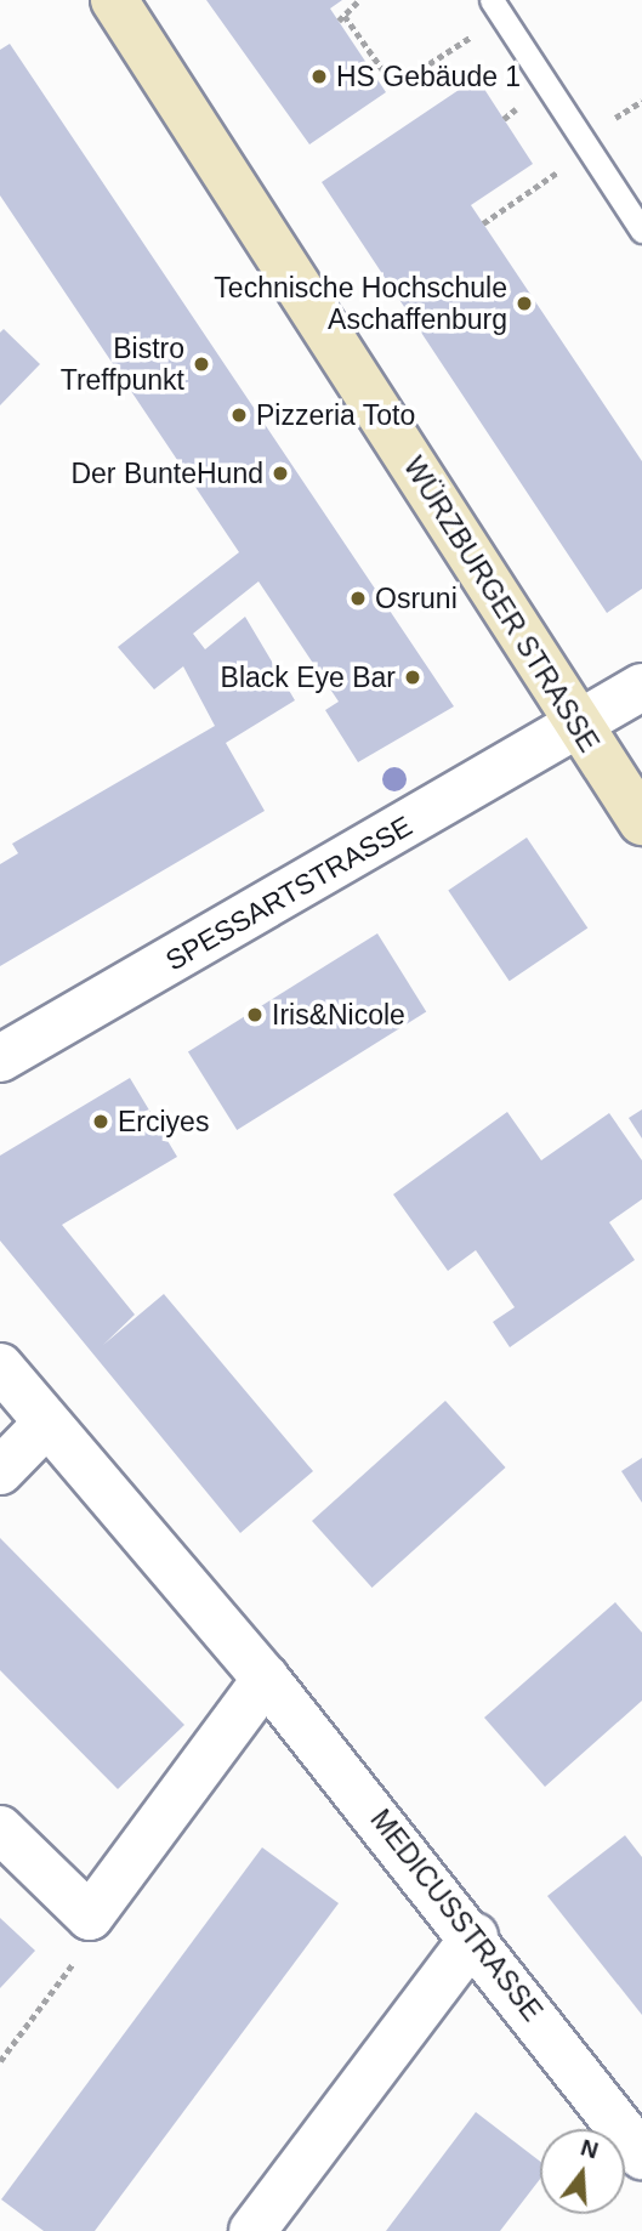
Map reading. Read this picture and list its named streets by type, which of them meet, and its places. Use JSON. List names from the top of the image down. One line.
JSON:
{"streets":{"main road":["WÜRZBURGER STRASSE"],"street":["SPESSARTSTRASSE","MEDICUSSTRASSE"]},"crossings":[["WÜRZBURGER STRASSE","SPESSARTSTRASSE"]],"places":["HS Gebäude 1","Technische Hochschule Aschaffenburg","Bistro Treffpunkt","Pizzeria Toto","Der BunteHund","Osruni","Black Eye Bar","Iris&Nicole","Erciyes"],"north":"top"}
